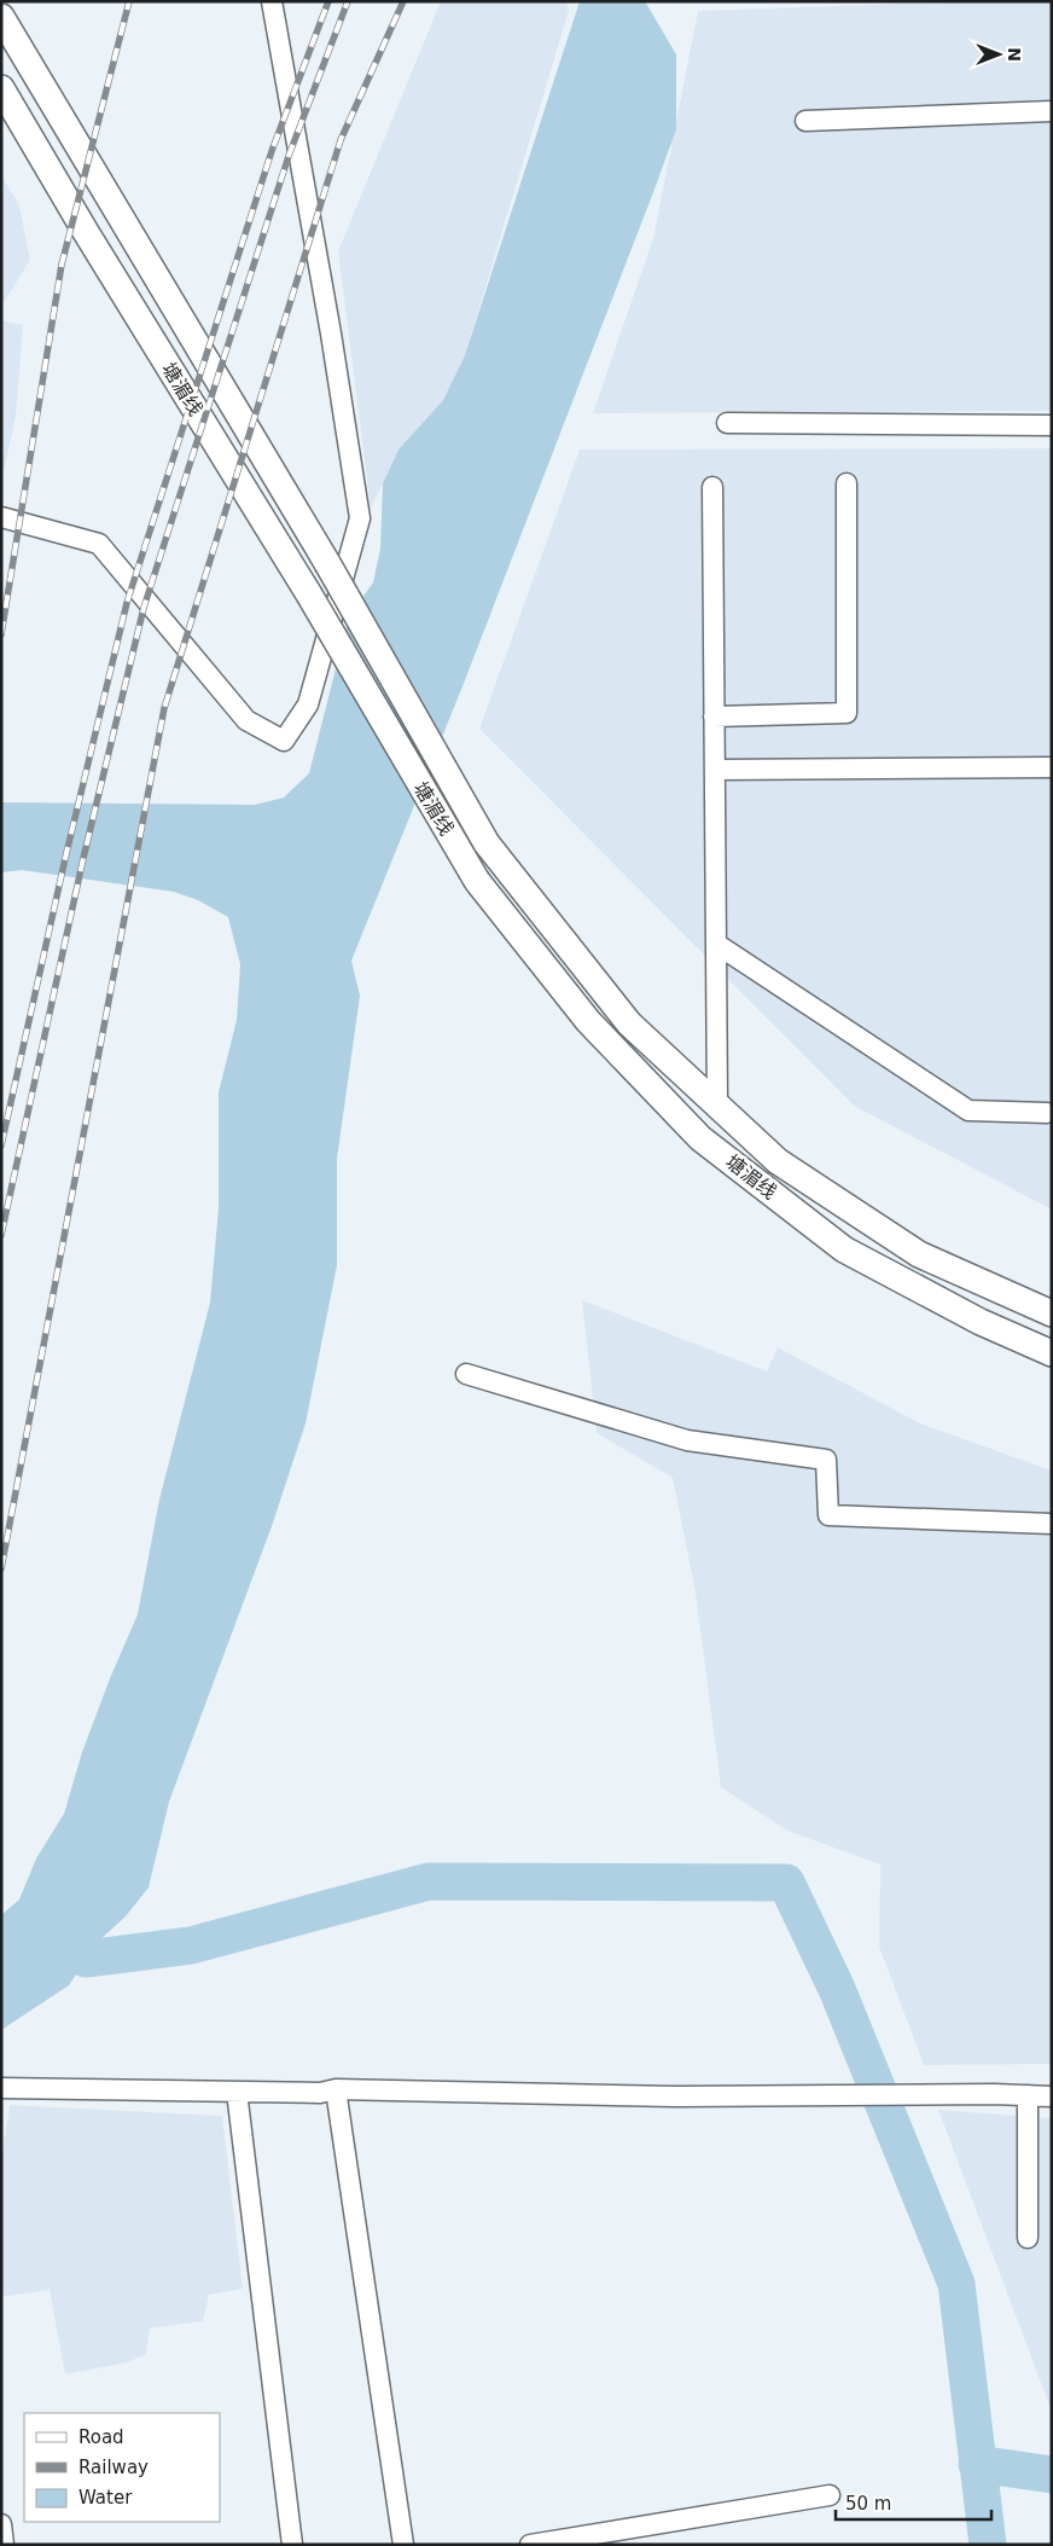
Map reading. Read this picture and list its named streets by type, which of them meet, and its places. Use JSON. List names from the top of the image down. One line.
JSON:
{"streets":{"main road":["塘湄线"]},"legend":["Road","Railway","Water"],"scale_bar":"50 m","north":"right"}
